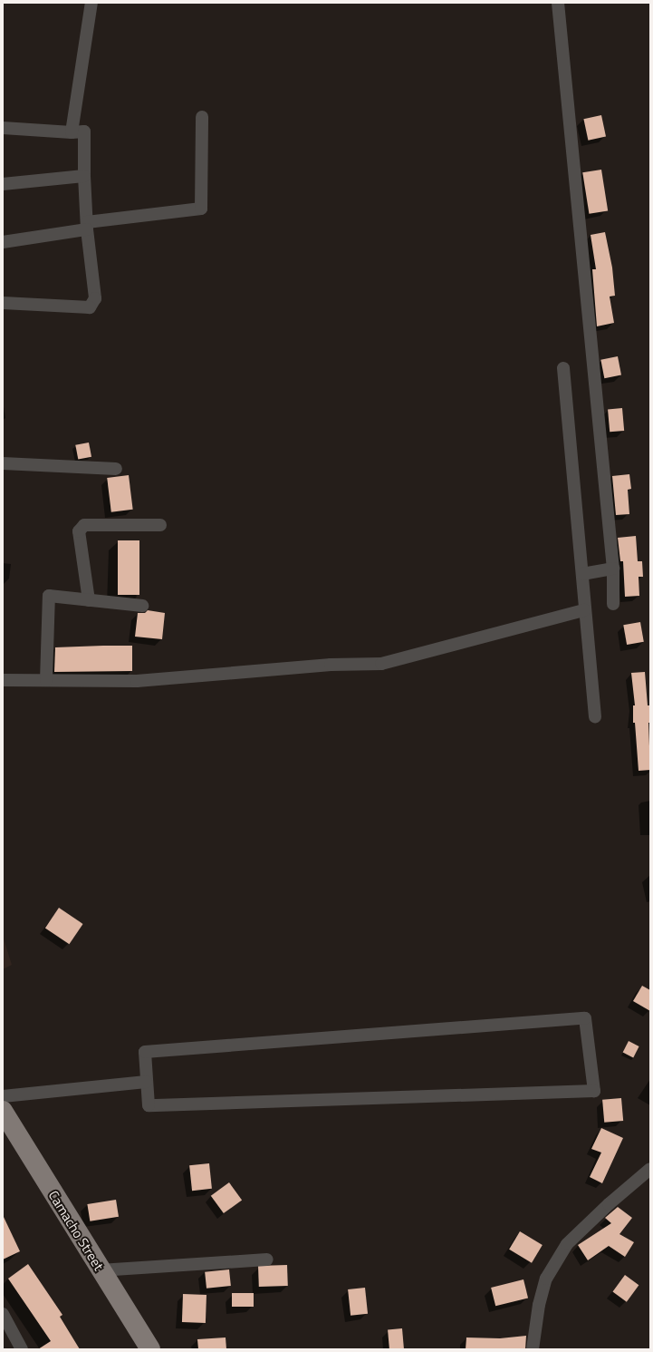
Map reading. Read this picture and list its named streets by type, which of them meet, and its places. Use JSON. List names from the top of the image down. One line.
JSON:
{"streets":{"main road":["Camacho Street"]}}
